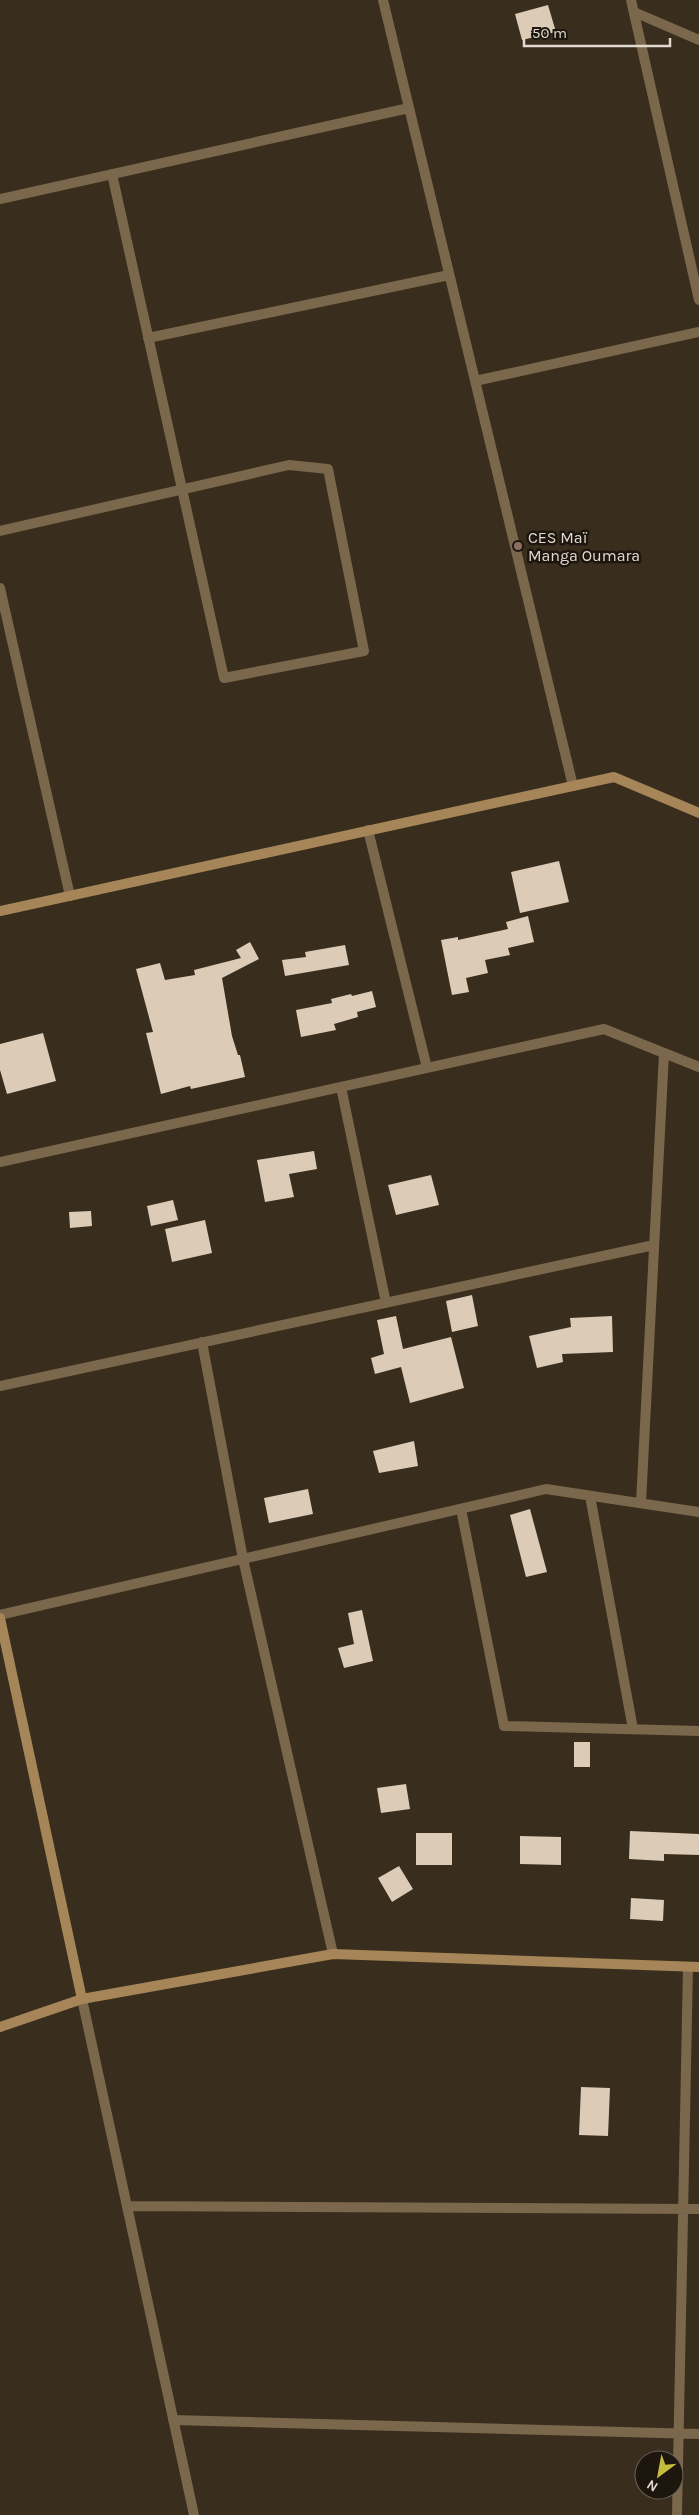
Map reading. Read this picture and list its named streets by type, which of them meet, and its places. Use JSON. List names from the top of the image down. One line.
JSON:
{"places":["CES Maï Manga Oumara"],"scale_bar":"50 m","north":"bottom left"}
